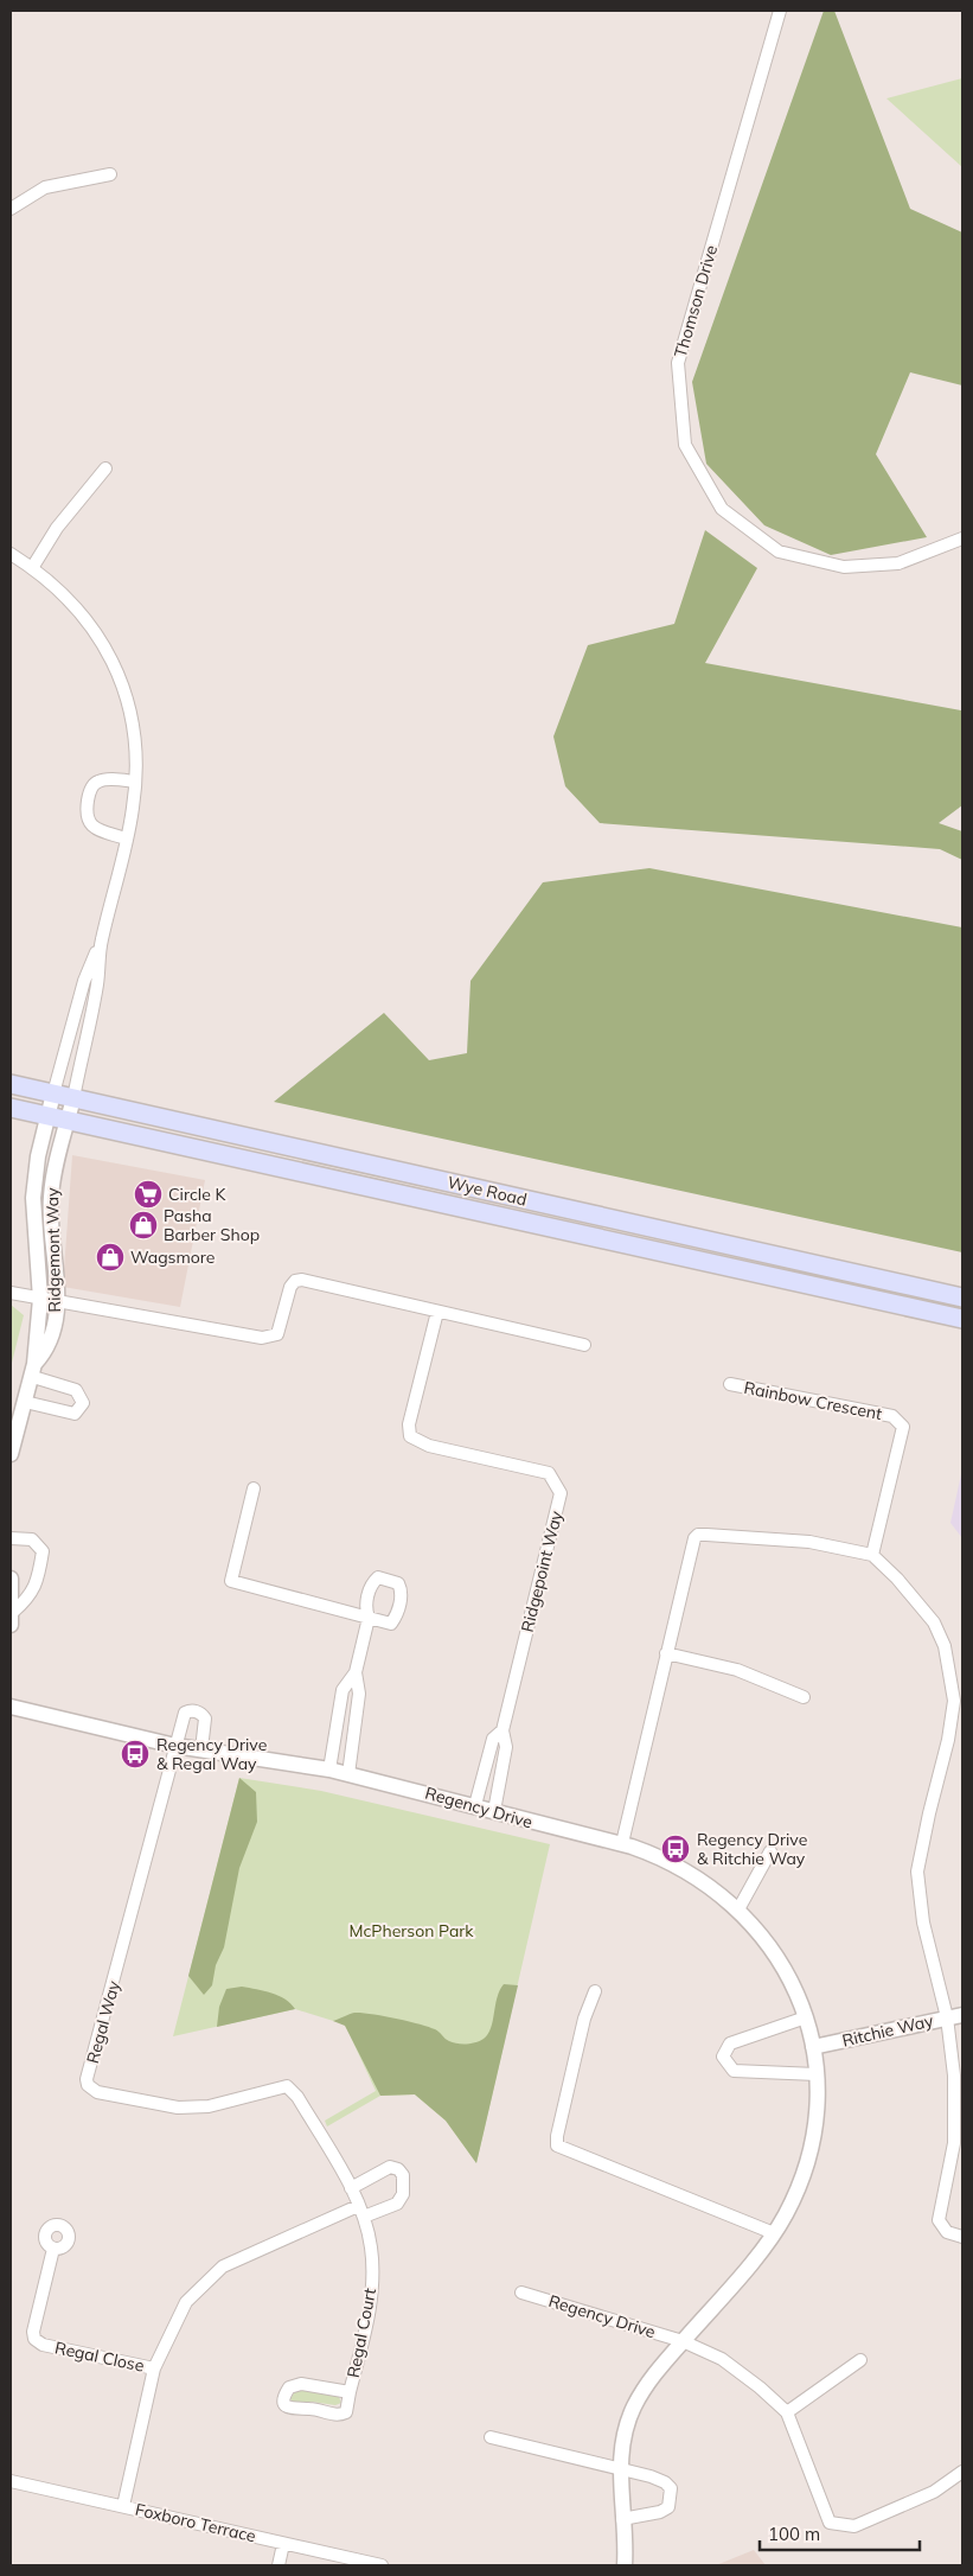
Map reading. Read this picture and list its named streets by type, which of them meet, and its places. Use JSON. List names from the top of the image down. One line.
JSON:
{"streets":{"main road":["Wye Road"],"street":["Thomson Drive","Ridgemont Way","Rainbow Crescent","Ridgepoint Way","Regency Drive","Regal Way","Ritchie Way","Regal Court","Regal Close","Foxboro Terrace"]},"crossings":[["Wye Road","Ridgemont Way"],["Ridgepoint Way","Regency Drive"],["Regency Drive","Regal Way"],["Regency Drive","Ritchie Way"],["Regal Way","Regal Court"]],"parks":["McPherson Park"],"places":{"supermarket":["Circle K"],"shop":["Pasha Barber Shop","Wagsmore"],"bus stop":["Regency Drive & Regal Way","Regency Drive & Ritchie Way"]},"scale_bar":"100 m"}
